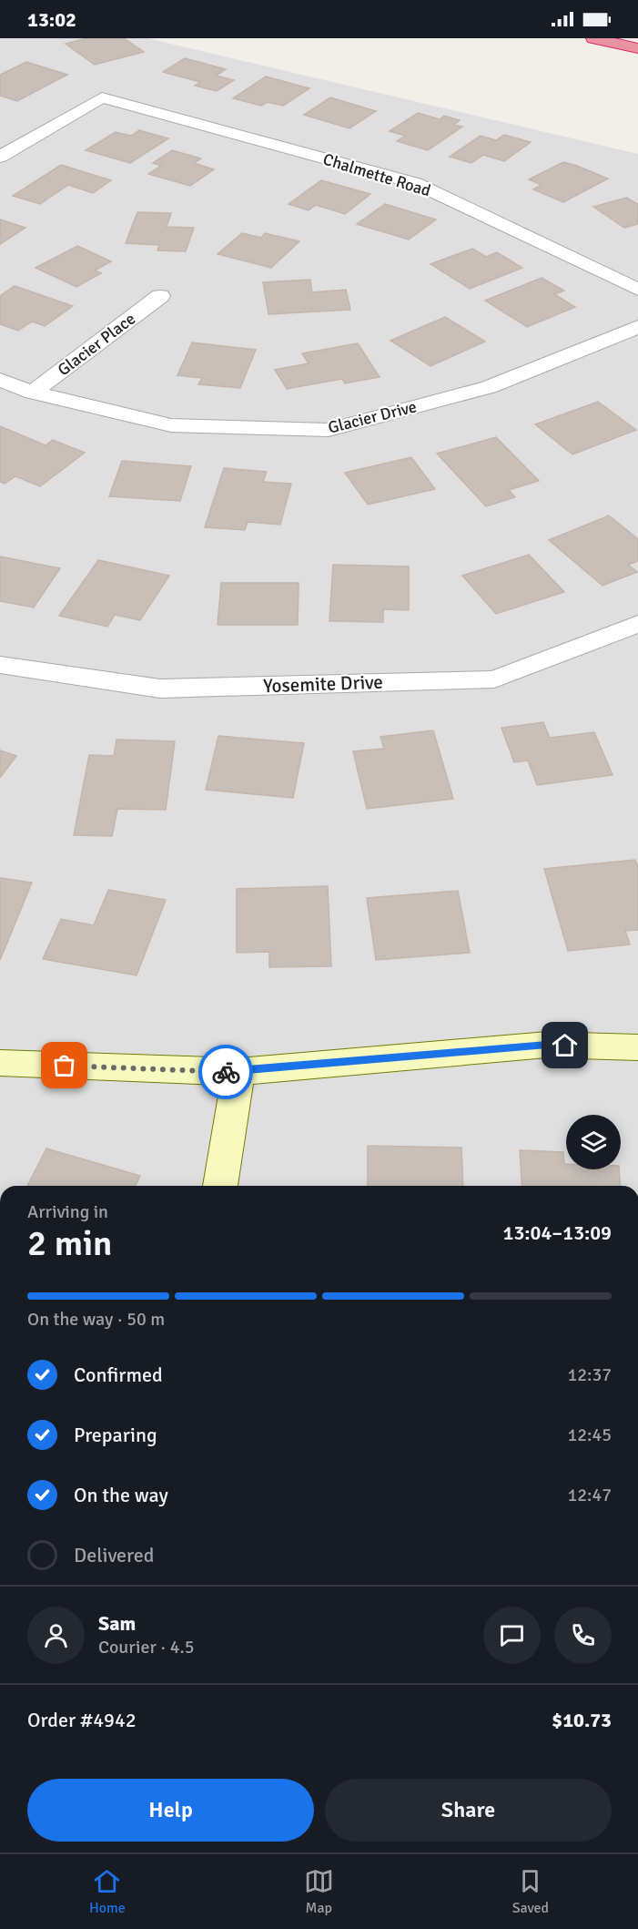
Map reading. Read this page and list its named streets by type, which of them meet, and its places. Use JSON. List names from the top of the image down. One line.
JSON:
{"streets":{"street":["Chalmette Road","Glacier Place","Glacier Drive","Yosemite Drive"]},"crossings":[["Glacier Place","Glacier Drive"]],"page":{"status":"13:02","heading":["2 min","Arriving in","13:04–13:09"],"panel":["Sam","Courier · 4.5","Order #4942","$10.73"],"bar":"On the way · 50 m","list":[["Confirmed","12:37"],["Preparing","12:45"],["On the way","12:47"],"Delivered"],"buttons":["Help","Share"],"tabs":["Home","Map","Saved"]}}
